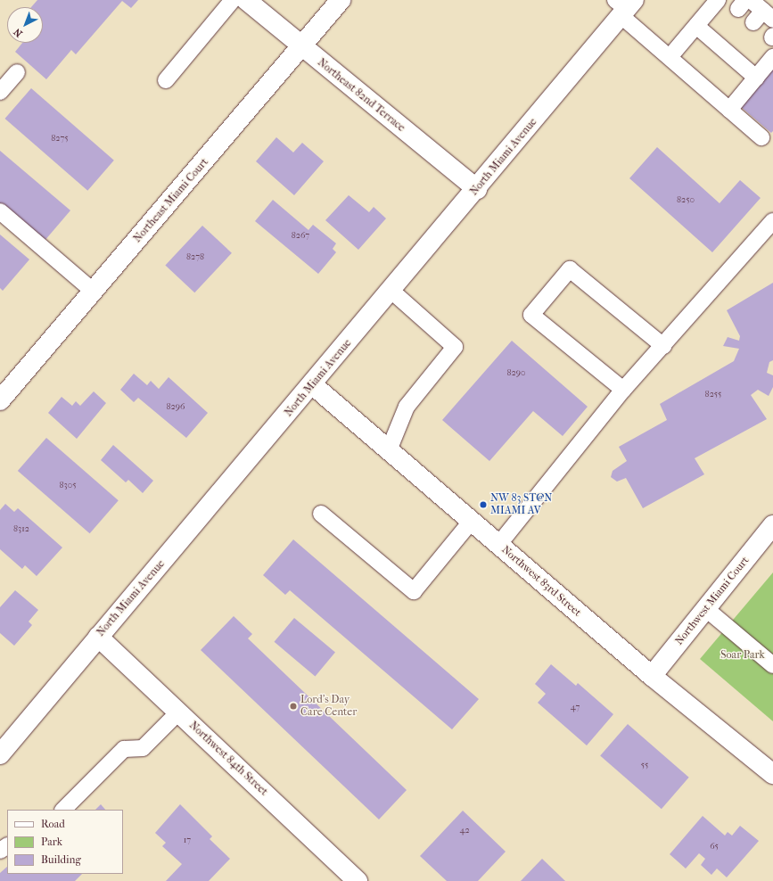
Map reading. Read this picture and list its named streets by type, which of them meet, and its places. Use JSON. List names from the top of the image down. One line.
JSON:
{"streets":{"street":["Northeast 82nd Terrace","North Miami Avenue","Northeast Miami Court","Northwest 83rd Street","Northwest Miami Court","Northwest 84th Street"]},"crossings":[["Northeast 82nd Terrace","North Miami Avenue"],["Northeast 82nd Terrace","Northeast Miami Court"],["North Miami Avenue","Northwest 83rd Street"],["North Miami Avenue","Northwest 84th Street"],["Northwest 83rd Street","Northwest Miami Court"]],"parks":["Soar Park"],"places":["NW 83 ST@N MIAMI AV","Lord's Day Care Center"],"house_numbers":["8275","8250","8267","8278","8290","8255","8296","8305","8312","47","55","42","17","65"],"legend":["Road","Park","Building"],"north":"bottom left"}
